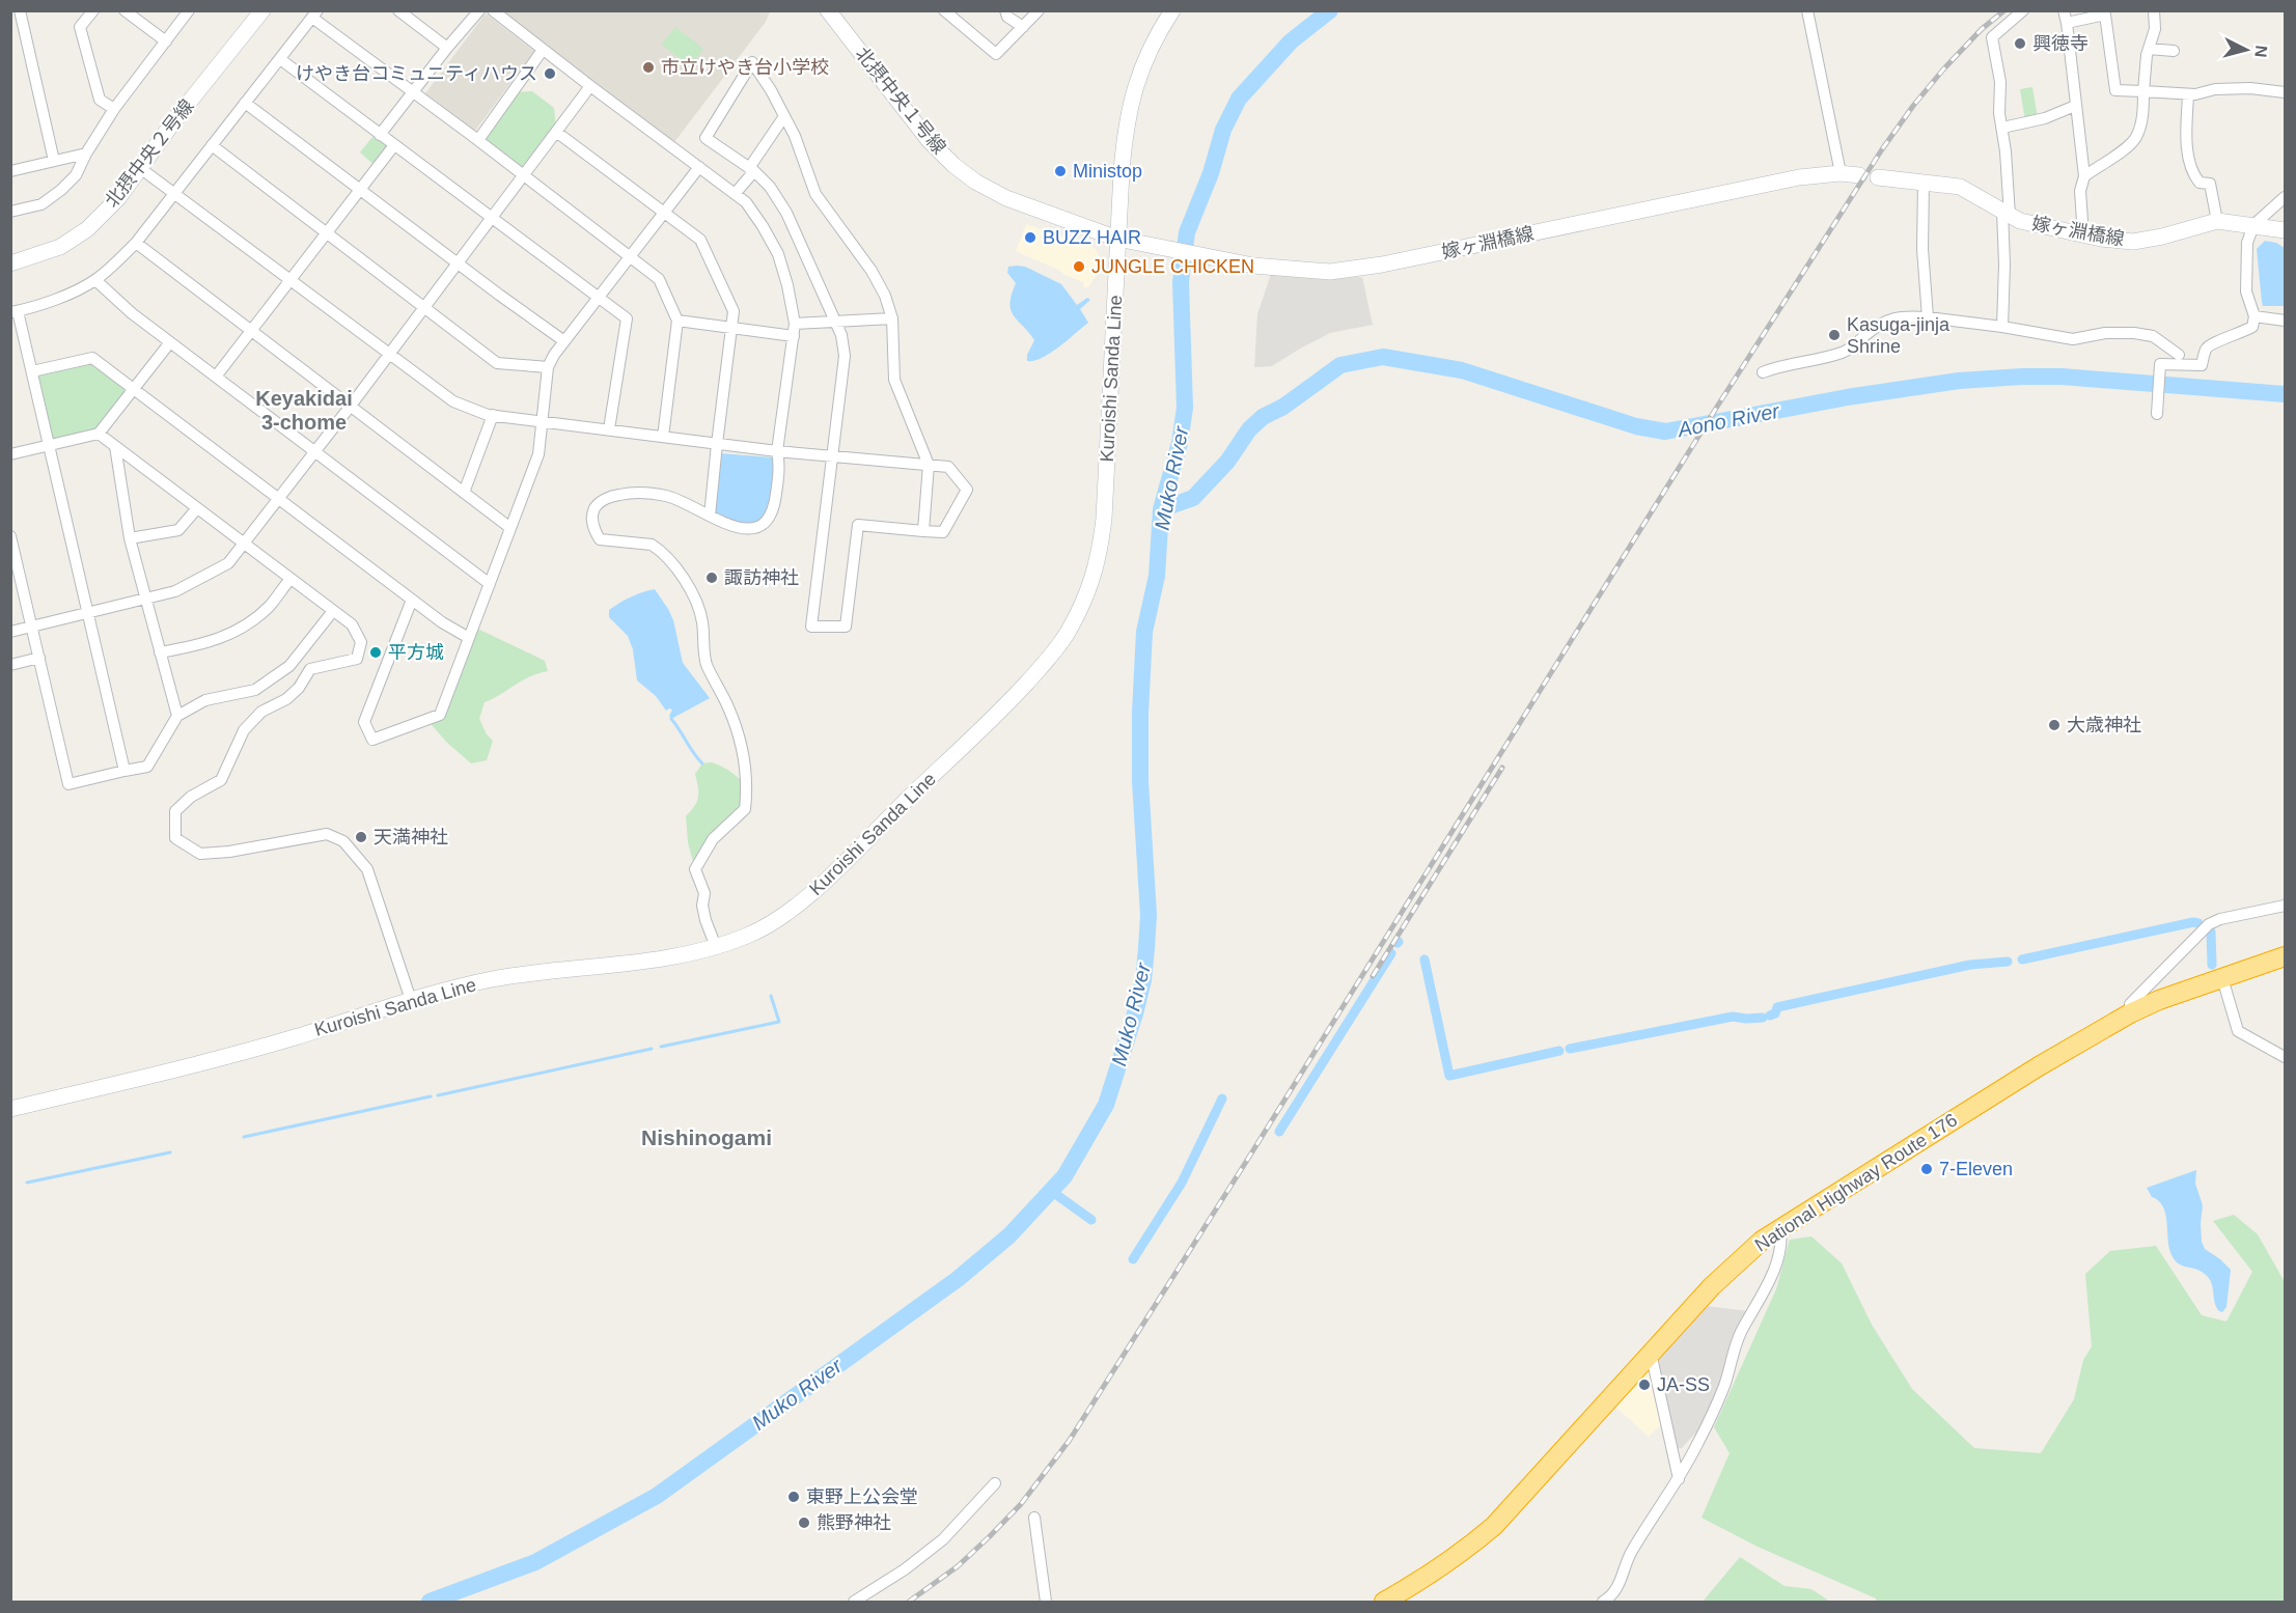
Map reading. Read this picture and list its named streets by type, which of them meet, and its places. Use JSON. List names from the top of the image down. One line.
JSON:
{"streets":{"highway":["National Highway Route 176"],"street":["北摂中央１号線","北摂中央２号線","嫁ヶ淵橋線","Kuroishi Sanda Line"]},"crossings":[["北摂中央１号線","嫁ヶ淵橋線"],["北摂中央１号線","Kuroishi Sanda Line"],["嫁ヶ淵橋線","Kuroishi Sanda Line"]],"districts":["Keyakidai 3-chome","Nishinogami"],"water":["Aono River","Muko River"],"places":["興徳寺","市立けやき台小学校","けやき台コミュニティハウス","Ministop","BUZZ HAIR","JUNGLE CHICKEN","Kasuga-jinja Shrine","諏訪神社","平方城","大歳神社","天満神社","7-Eleven","JA-SS","東野上公会堂","熊野神社"],"north":"right"}
